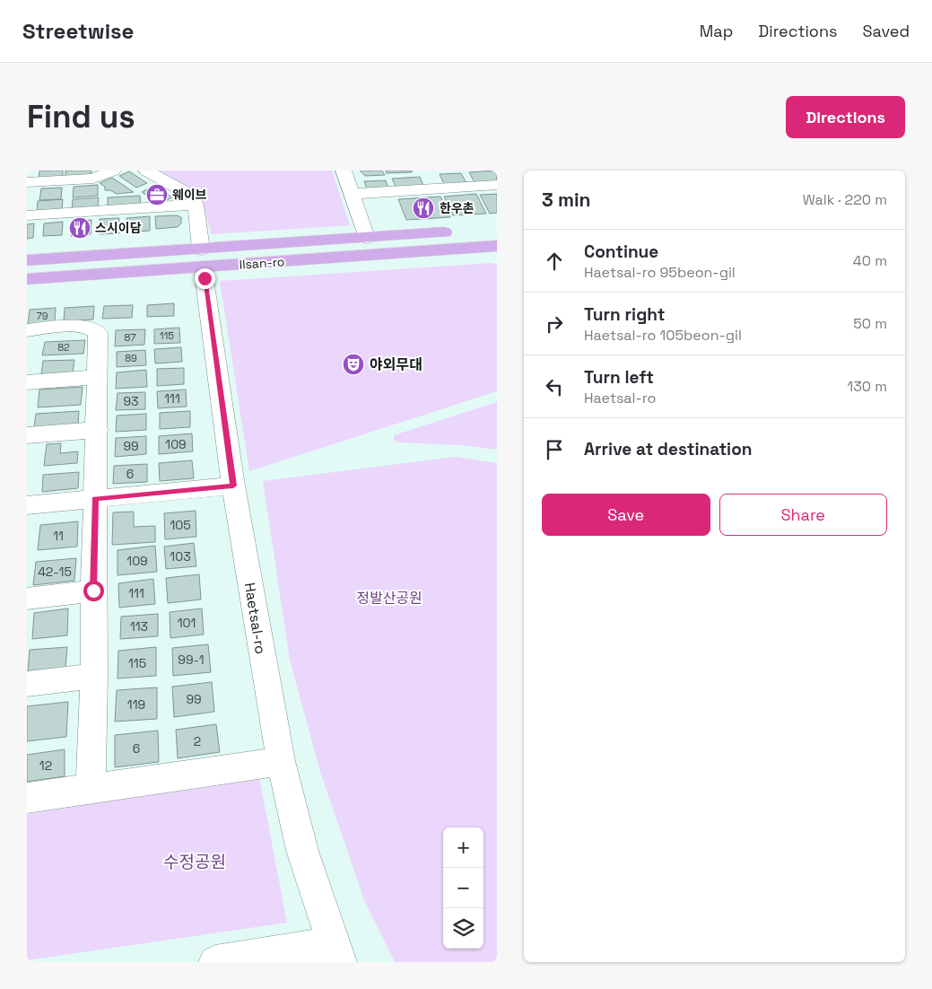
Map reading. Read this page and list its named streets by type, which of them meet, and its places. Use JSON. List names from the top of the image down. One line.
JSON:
{"streets":{"main road":["Ilsan-ro"],"street":["Haetsal-ro"]},"crossings":[["Ilsan-ro","Haetsal-ro"]],"parks":["정발산공원","수정공원"],"places":{"office":["웨이브"],"restaurant":["한우촌","스시이담"],"theatre":["야외무대"]},"house_numbers":["79","115","87","82","89","111","93","109","99","6","105","11","103","109","42-15","111","101","113","99-1","115","99","119","2","6","12"],"page":{"header":"Streetwise","nav":["Map","Directions","Saved"],"buttons":["Directions",["Save","Share"]],"title":"Find us","heading":["3 min","Walk · 220 m"],"list":[["Continue","Haetsal-ro 95beon-gil","40 m"],["Turn right","Haetsal-ro 105beon-gil","50 m"],["Turn left","Haetsal-ro","130 m"],"Arrive at destination"],"map_buttons":["+","−"]}}
